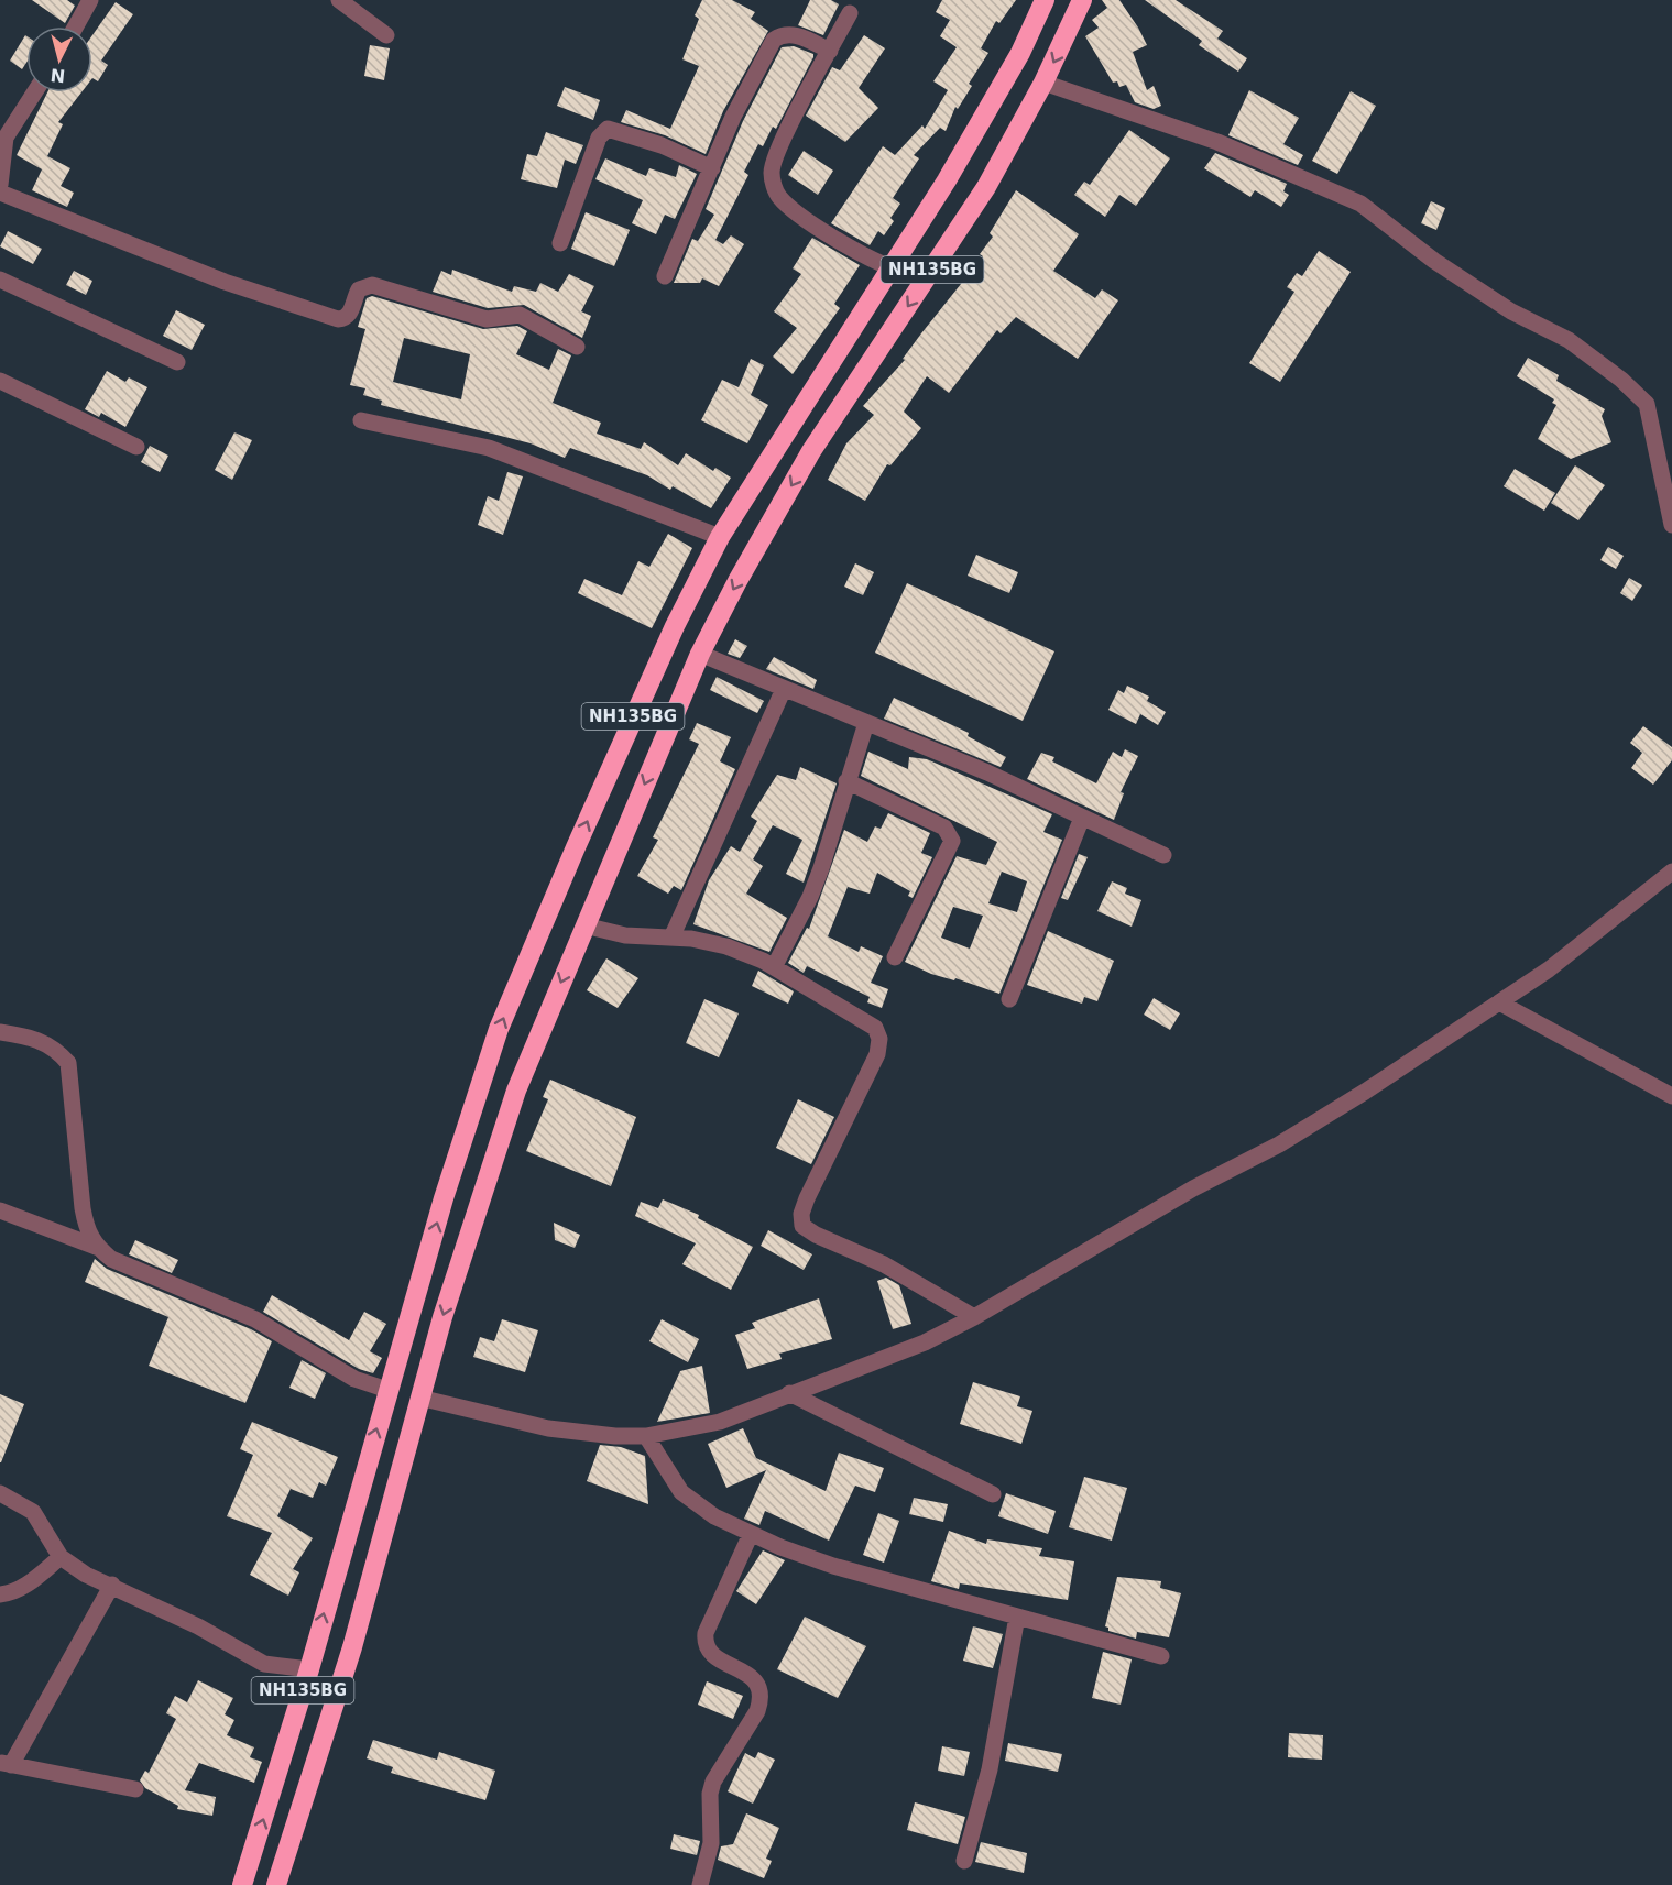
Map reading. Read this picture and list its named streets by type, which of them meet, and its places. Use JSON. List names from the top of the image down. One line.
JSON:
{"streets":{"highway":["NH135BG"]},"north":"bottom"}
